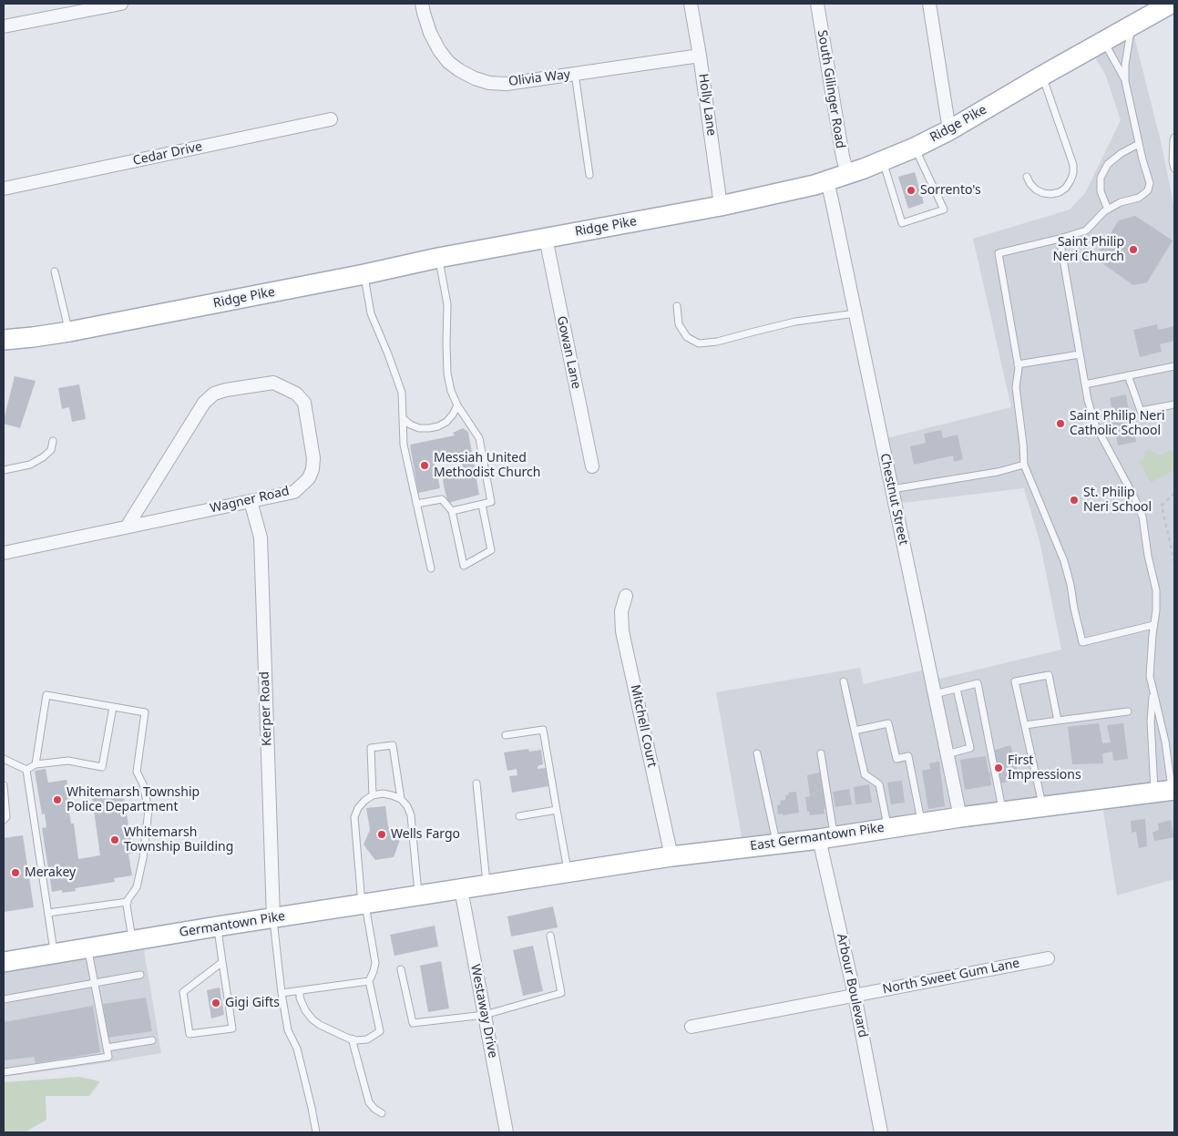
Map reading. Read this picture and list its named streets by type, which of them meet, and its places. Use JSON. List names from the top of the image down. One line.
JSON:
{"streets":{"main road":["Ridge Pike","East Germantown Pike","Germantown Pike"],"street":["Olivia Way","South Gilinger Road","Holly Lane","Cedar Drive","Gowan Lane","Chestnut Street","Wagner Road","Kerper Road","Mitchell Court","North Sweet Gum Lane","Arbour Boulevard","Westaway Drive"]},"crossings":[["Olivia Way","Holly Lane"],["South Gilinger Road","Ridge Pike"],["Holly Lane","Ridge Pike"],["Ridge Pike","Gowan Lane"],["Ridge Pike","Chestnut Street"],["Chestnut Street","East Germantown Pike"],["Wagner Road","Kerper Road"],["Kerper Road","Germantown Pike"],["Mitchell Court","East Germantown Pike"],["East Germantown Pike","Germantown Pike"],["East Germantown Pike","Arbour Boulevard"],["East Germantown Pike","Westaway Drive"],["Germantown Pike","Westaway Drive"],["North Sweet Gum Lane","Arbour Boulevard"]],"places":["Sorrento's","Saint Philip Neri Church","Saint Philip Neri Catholic School","Messiah United Methodist Church","St. Philip Neri School","First Impressions","Whitemarsh Township Police Department","Wells Fargo","Whitemarsh Township Building","Merakey","Gigi Gifts"]}
